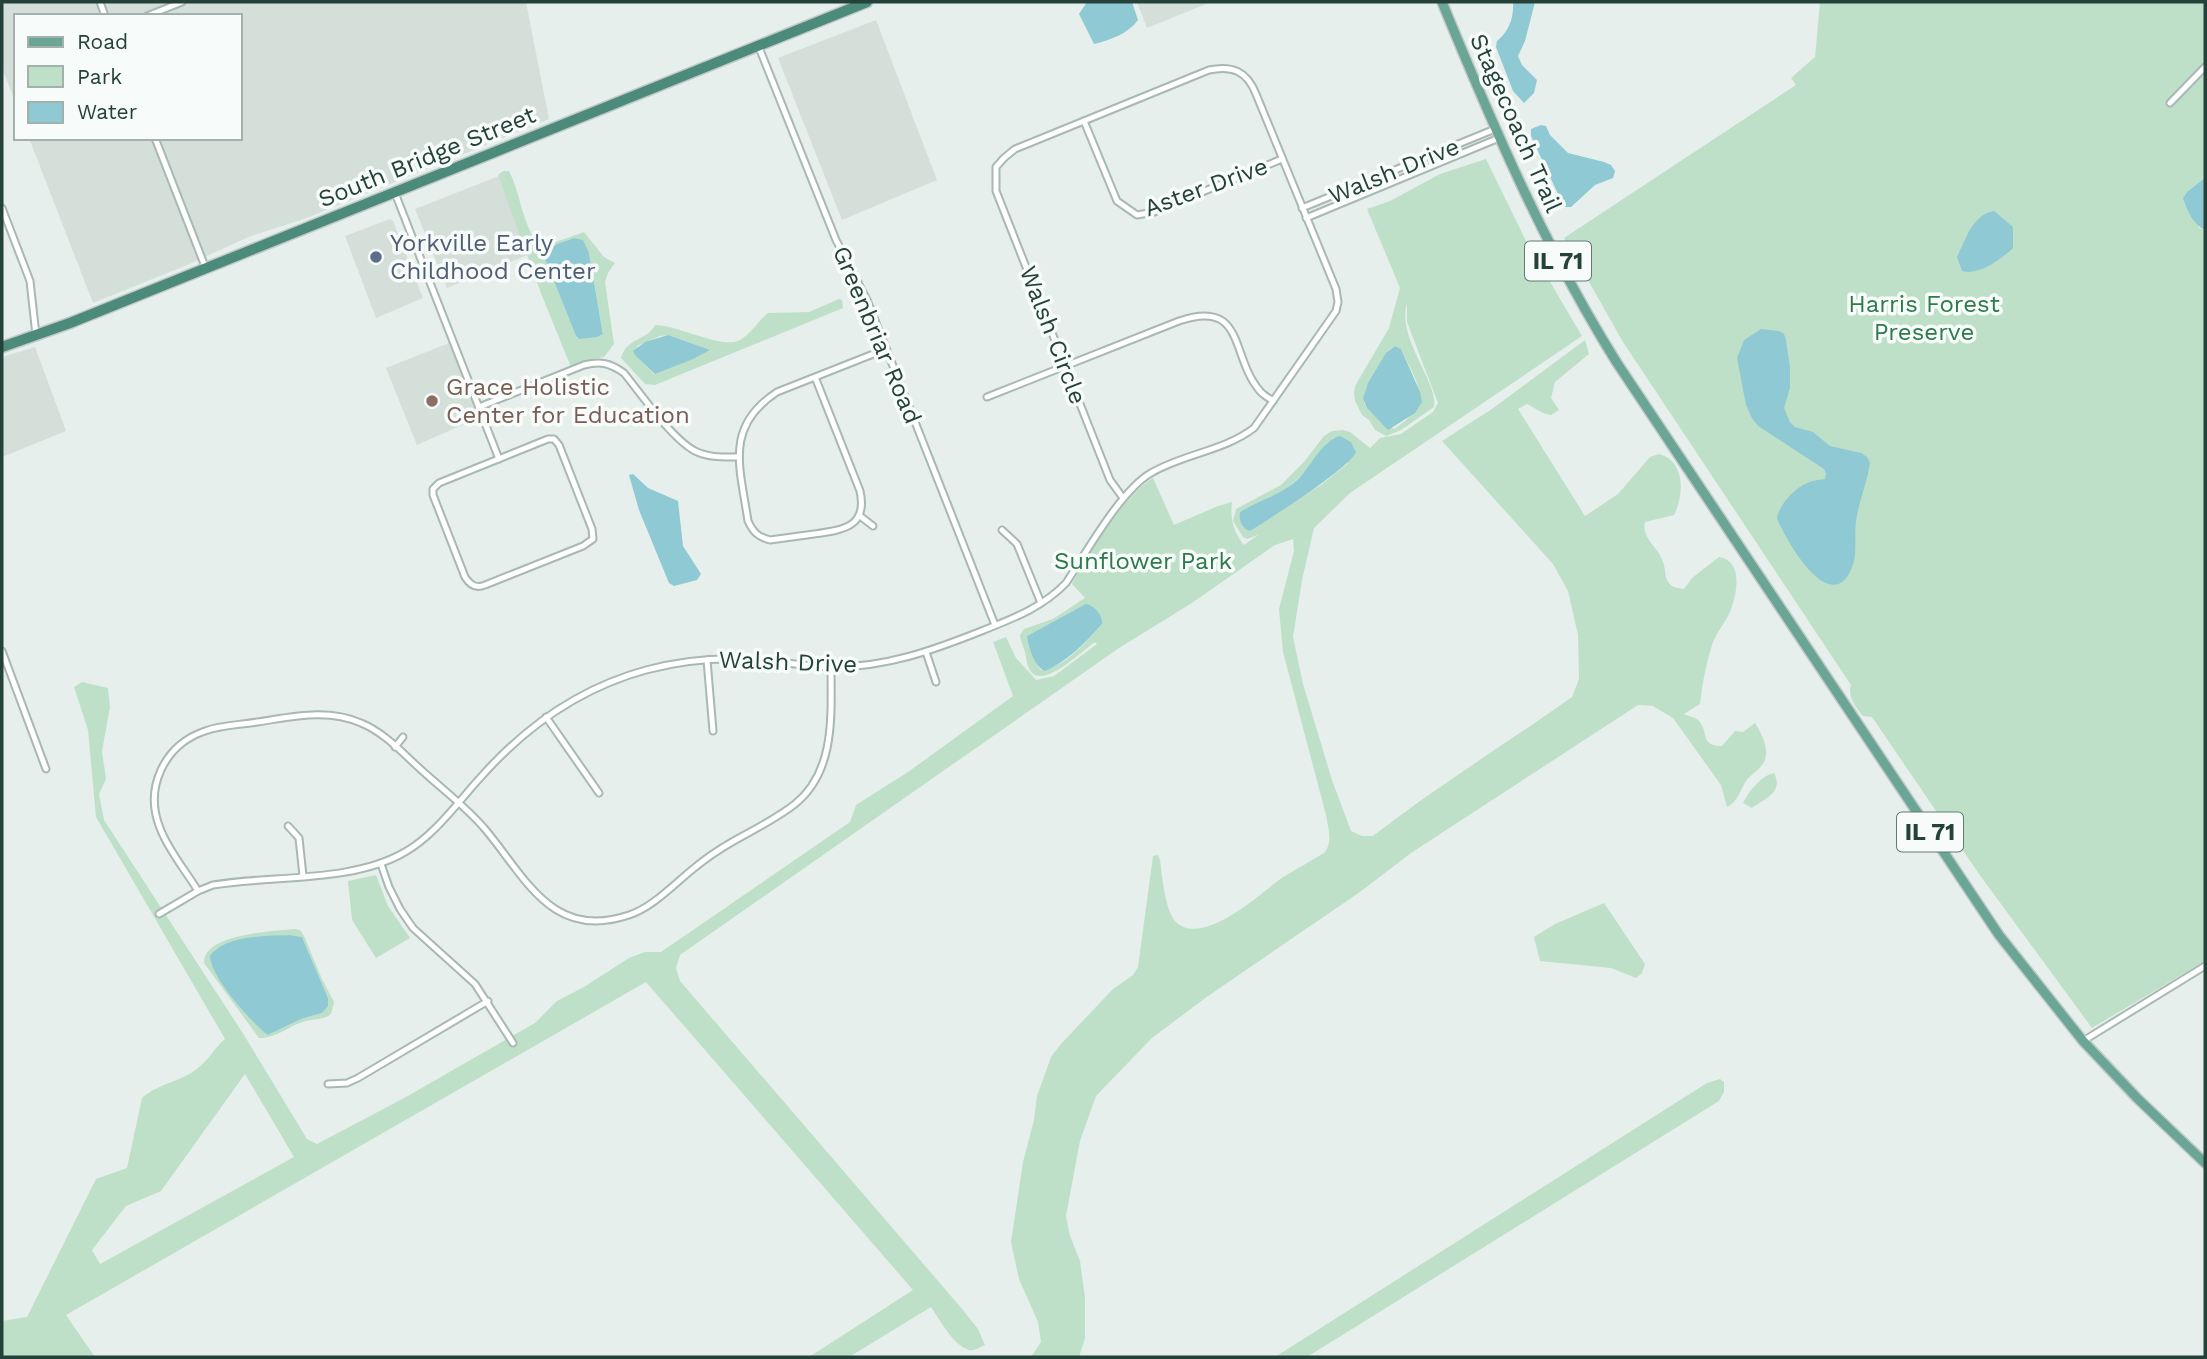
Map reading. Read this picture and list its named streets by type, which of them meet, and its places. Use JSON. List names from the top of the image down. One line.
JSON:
{"streets":{"highway":["South Bridge Street"],"main road":["Stagecoach Trail","IL 71"],"street":["Walsh Drive","Aster Drive","Greenbriar Road","Walsh Circle"]},"crossings":[["Stagecoach Trail","Walsh Drive"],["Stagecoach Trail","IL 71"],["South Bridge Street","Greenbriar Road"],["Walsh Drive","Greenbriar Road"],["Walsh Drive","Walsh Circle"],["Aster Drive","Walsh Circle"]],"parks":["Harris Forest Preserve","Sunflower Park"],"places":["Yorkville Early Childhood Center","Grace Holistic Center for Education"],"legend":["Road","Park","Water"]}
